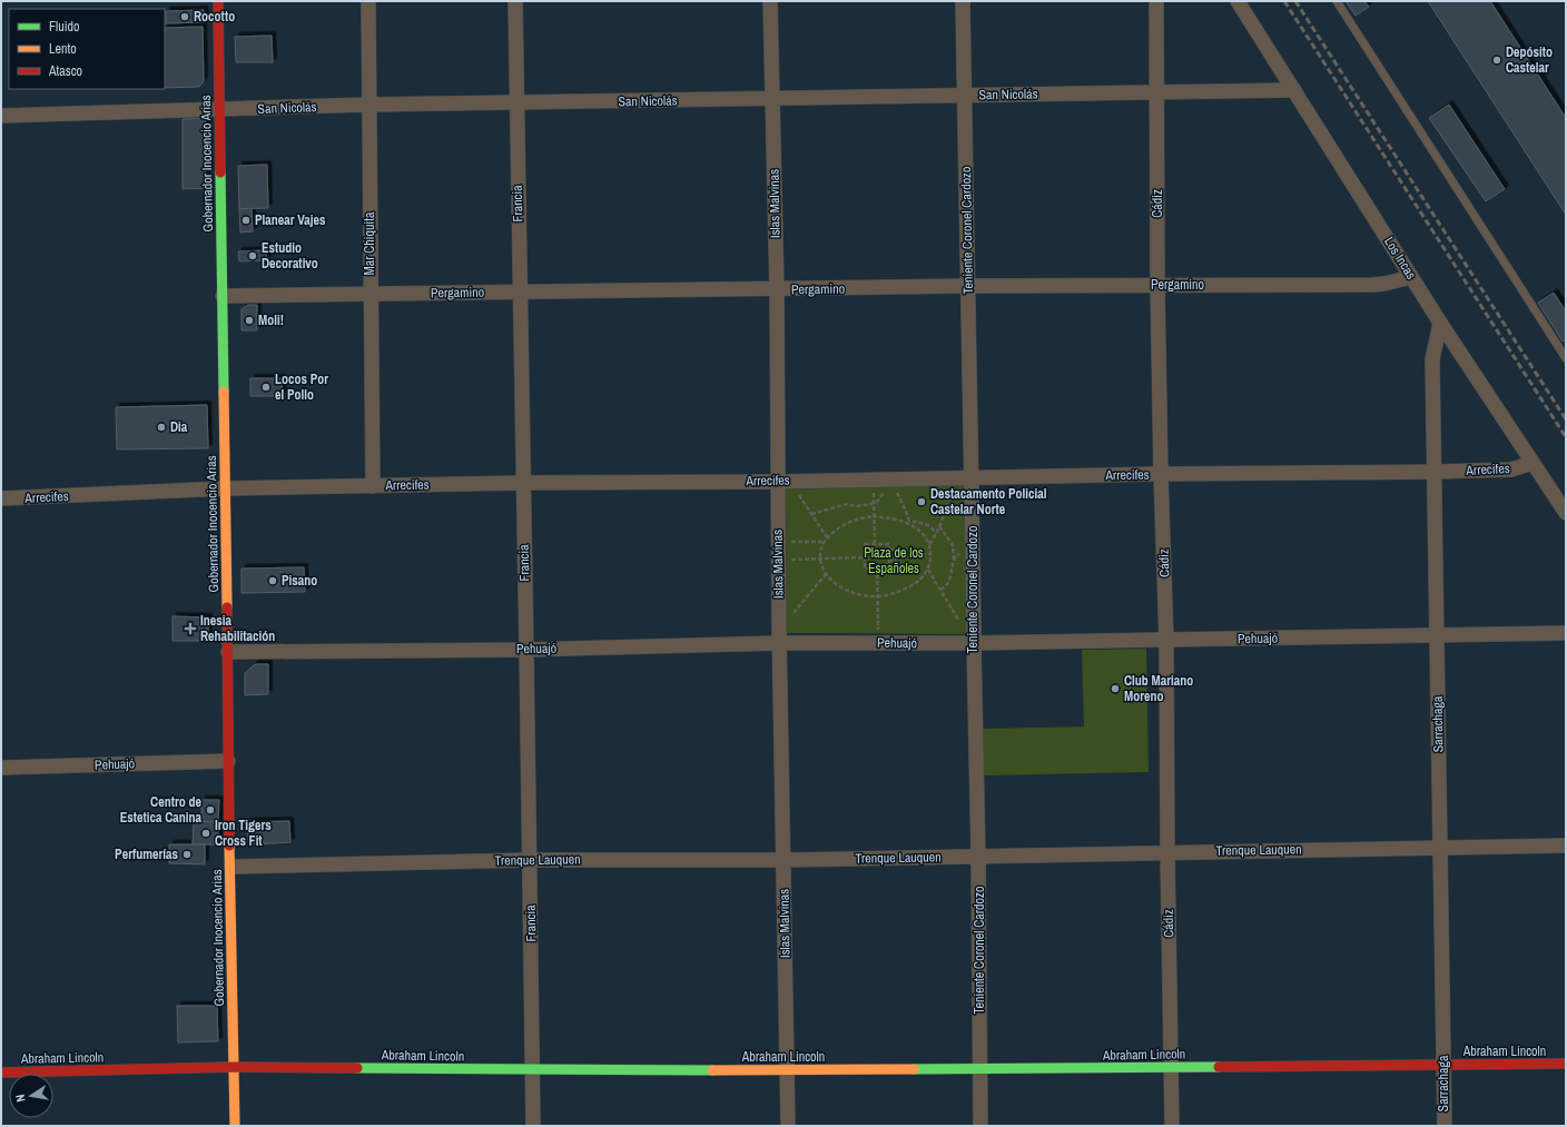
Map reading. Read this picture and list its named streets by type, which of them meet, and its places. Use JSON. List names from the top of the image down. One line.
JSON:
{"streets":{"street":["San Nicolás","Gobernador Inocencio Arias","Francia","Islas Malvinas","Cádiz","Teniente Coronel Cardozo","Mar Chiquita","Los Incas","Pergamino","Arrecifes","Pehuajó","Sarrachaga","Trenque Lauquen","Abraham Lincoln"]},"crossings":[["San Nicolás","Gobernador Inocencio Arias"],["San Nicolás","Francia"],["San Nicolás","Islas Malvinas"],["San Nicolás","Cádiz"],["San Nicolás","Teniente Coronel Cardozo"],["San Nicolás","Mar Chiquita"],["San Nicolás","Los Incas"],["Gobernador Inocencio Arias","Pergamino"],["Gobernador Inocencio Arias","Arrecifes"],["Gobernador Inocencio Arias","Pehuajó"],["Gobernador Inocencio Arias","Trenque Lauquen"],["Gobernador Inocencio Arias","Abraham Lincoln"],["Francia","Pergamino"],["Francia","Arrecifes"],["Francia","Pehuajó"],["Francia","Trenque Lauquen"],["Francia","Abraham Lincoln"],["Islas Malvinas","Pergamino"],["Islas Malvinas","Arrecifes"],["Islas Malvinas","Pehuajó"],["Islas Malvinas","Trenque Lauquen"],["Islas Malvinas","Abraham Lincoln"],["Cádiz","Pergamino"],["Cádiz","Arrecifes"],["Cádiz","Pehuajó"],["Cádiz","Trenque Lauquen"],["Cádiz","Abraham Lincoln"],["Teniente Coronel Cardozo","Pergamino"],["Teniente Coronel Cardozo","Arrecifes"],["Teniente Coronel Cardozo","Pehuajó"],["Teniente Coronel Cardozo","Trenque Lauquen"],["Teniente Coronel Cardozo","Abraham Lincoln"],["Mar Chiquita","Pergamino"],["Mar Chiquita","Arrecifes"],["Los Incas","Pergamino"],["Los Incas","Arrecifes"],["Los Incas","Sarrachaga"],["Arrecifes","Sarrachaga"],["Pehuajó","Sarrachaga"],["Sarrachaga","Trenque Lauquen"],["Sarrachaga","Abraham Lincoln"]],"parks":["Plaza de los Españoles"],"places":{"other":["Rocotto","Depósito Castelar","Planear Vajes","Estudio Decorativo","Moli!","Locos Por el Pollo","Dia","Destacamento Policial Castelar Norte","Pisano","Club Mariano Moreno","Centro de Estetica Canina","Iron Tigers Cross Fit","Perfumerías"],"health":["Inesia Rehabilitación"]},"legend":["Fluido","Lento","Atasco"],"north":"left"}
